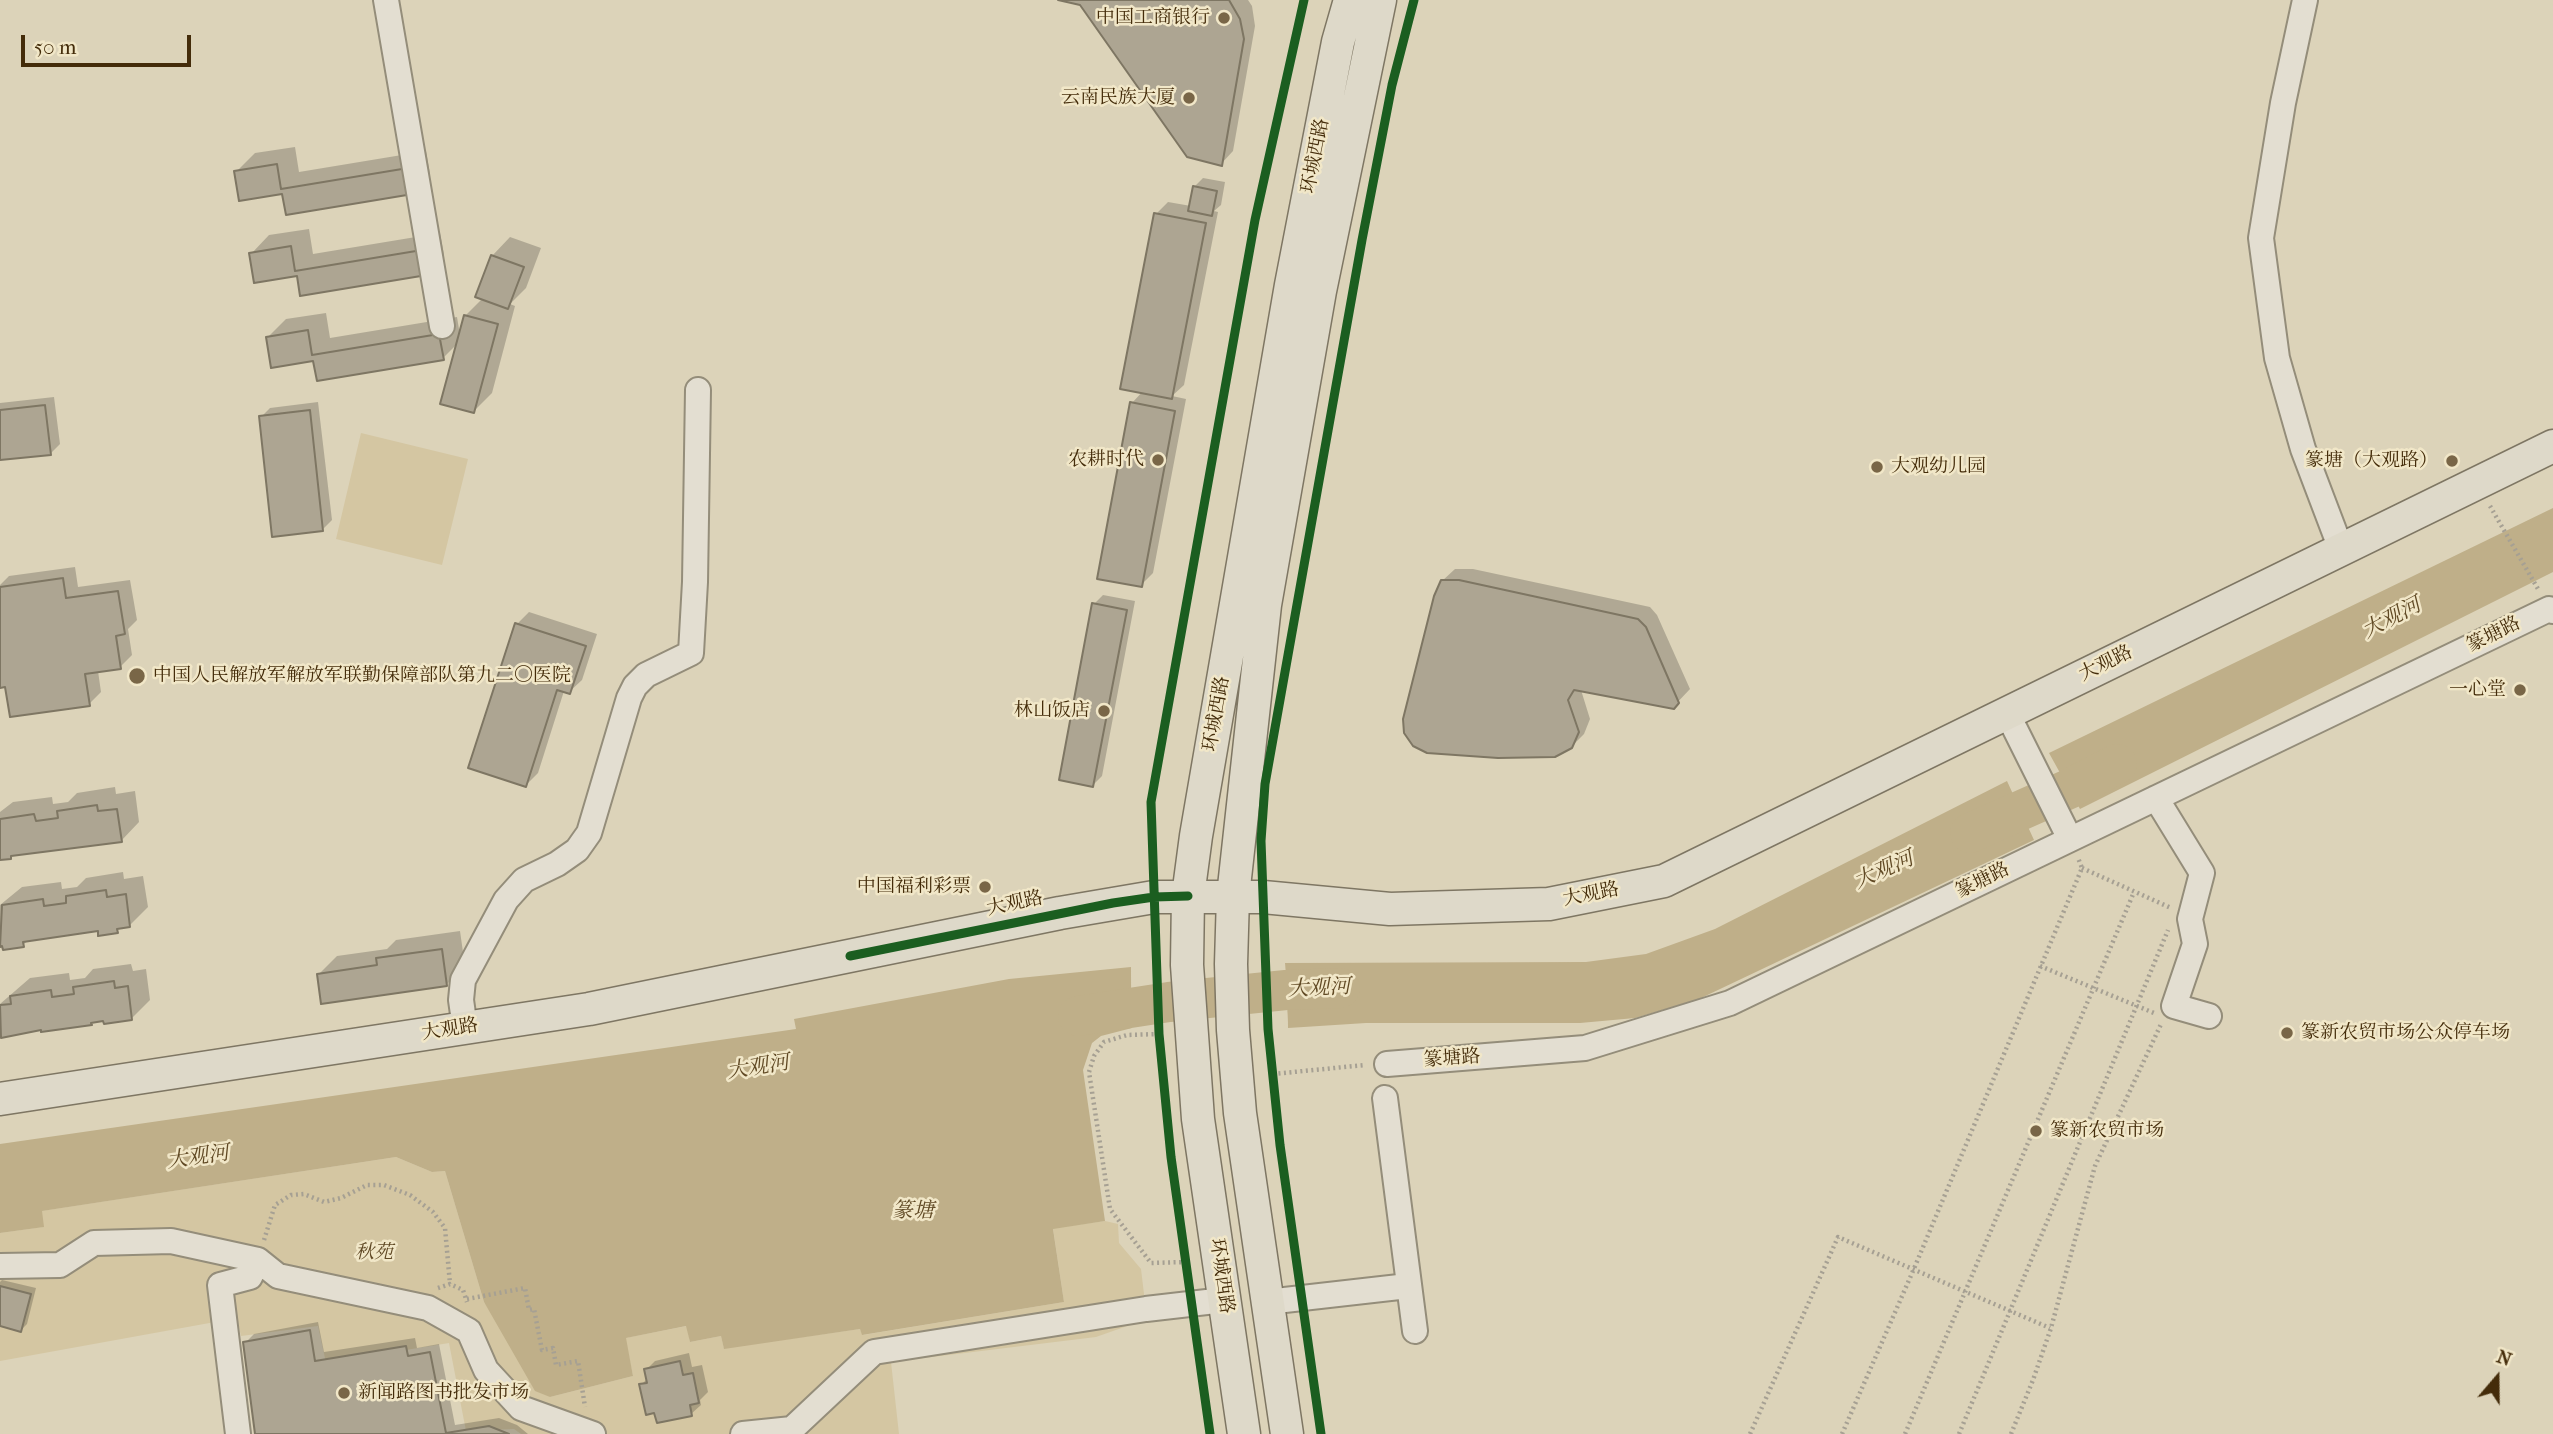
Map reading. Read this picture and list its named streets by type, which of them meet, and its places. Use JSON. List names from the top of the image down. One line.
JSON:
{"streets":{"main road":["环城西路","大观路"],"street":["篆塘路"]},"crossings":[["环城西路","大观路"]],"water":["大观河","篆塘"],"parks":["秋苑"],"places":["中国工商银行","云南民族大厦","农耕时代","篆塘（大观路）","大观幼儿园","中国人民解放军解放军联勤保障部队第九二〇医院","一心堂","林山饭店","中国福利彩票","篆新农贸市场公众停车场","篆新农贸市场","新闻路图书批发市场"],"scale_bar":"50 m","north":"top"}
